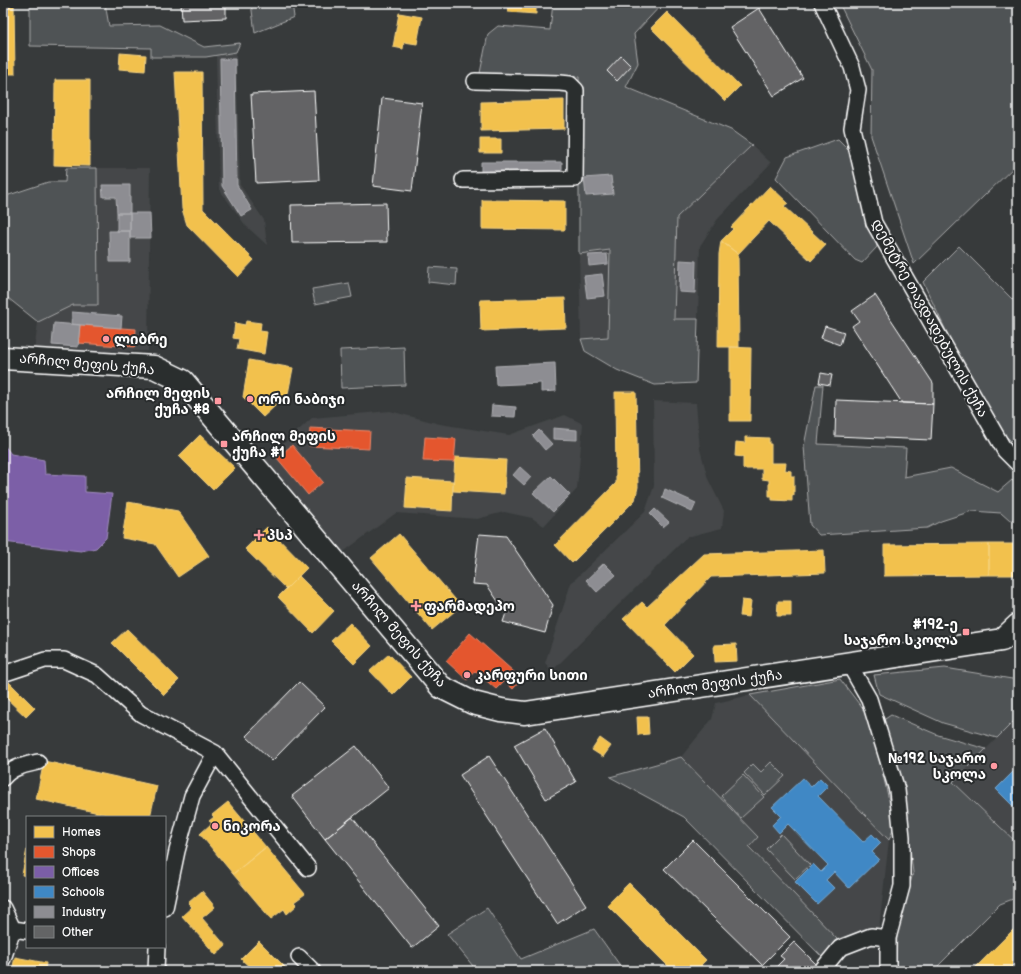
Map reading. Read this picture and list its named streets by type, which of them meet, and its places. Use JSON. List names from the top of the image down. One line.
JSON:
{"streets":{"street":["დემეტრე თავდადებულის ქუჩა","არჩილ მეფის ქუჩა"]},"places":{"other":["ლიბრე","ორი ნაბიჯი","კარფური სითი","№192 საჯარო სკოლა","ნიკორა"],"transit":["არჩილ მეფის ქუჩა #8","არჩილ მეფის ქუჩა #1","#192-ე საჯარო სკოლა"],"health":["პსპ","ფარმადეპო"]},"legend":["Homes","Shops","Offices","Schools","Industry","Other"]}
